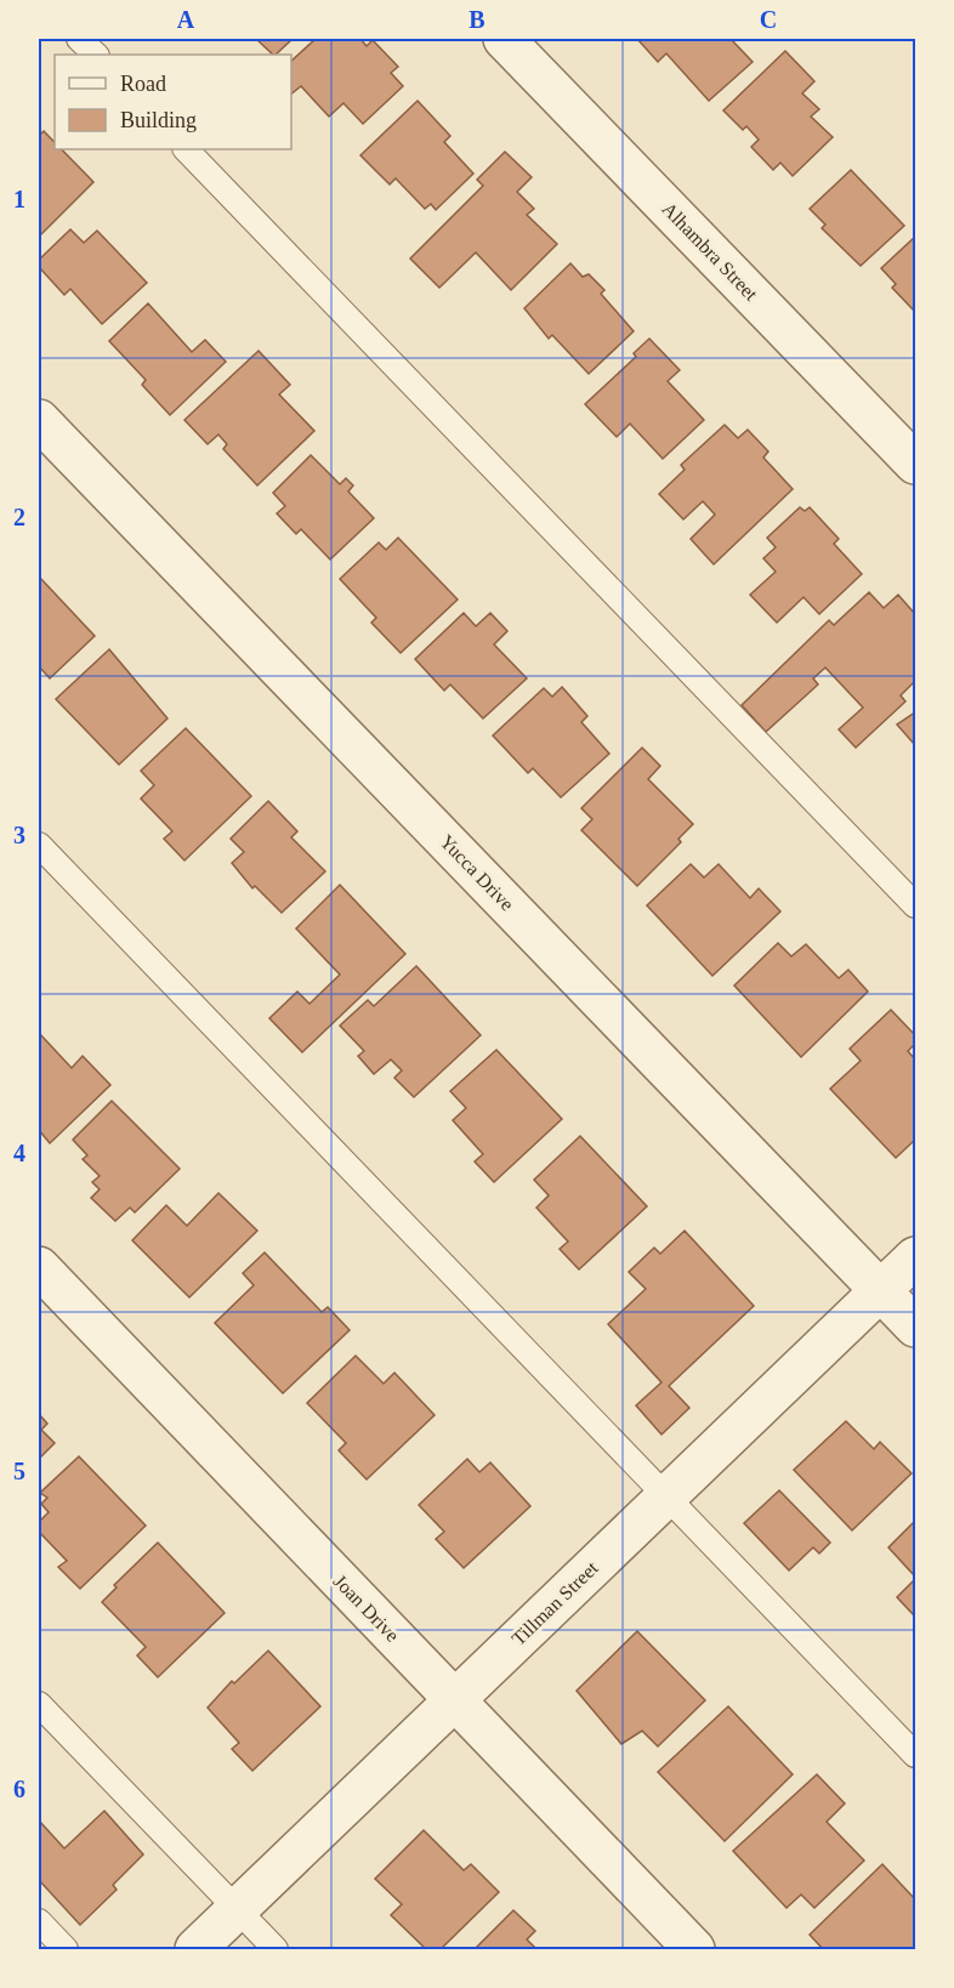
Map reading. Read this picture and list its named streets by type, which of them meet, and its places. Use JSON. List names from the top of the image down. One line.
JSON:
{"streets":{"street":["Alhambra Street","Yucca Drive","Tillman Street","Joan Drive"]},"crossings":[["Yucca Drive","Tillman Street"],["Tillman Street","Joan Drive"]],"legend":["Road","Building"],"grid":{"columns":["A","B","C"],"rows":["1","2","3","4","5","6"]}}
